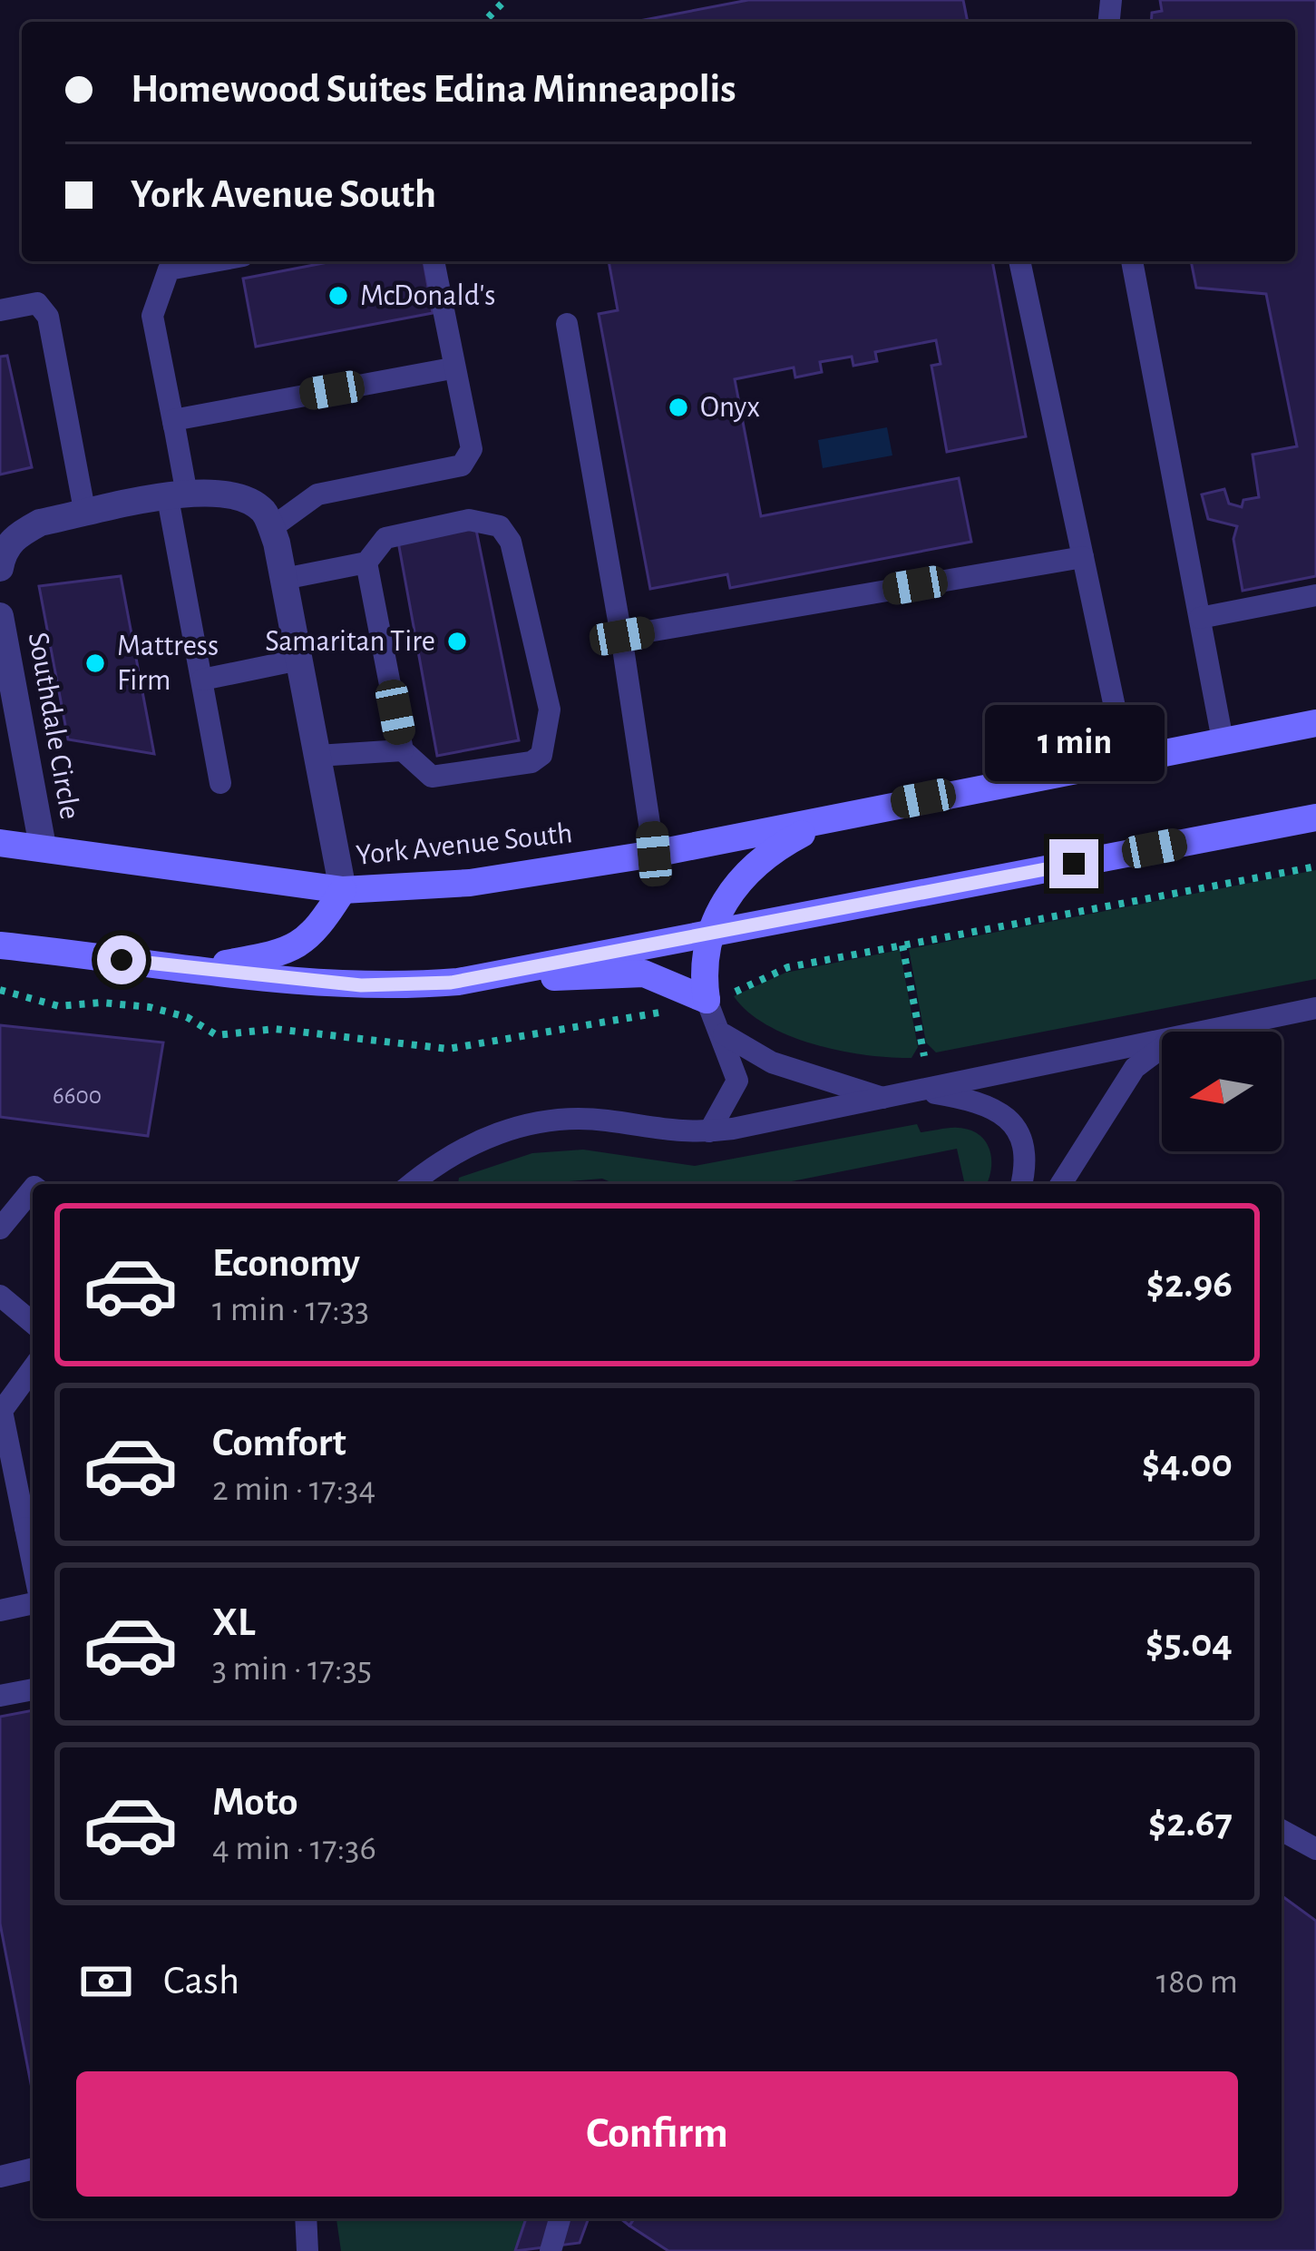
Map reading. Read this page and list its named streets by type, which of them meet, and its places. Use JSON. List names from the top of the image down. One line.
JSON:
{"streets":{"street":["Southdale Circle","York Avenue South"]},"crossings":[["Southdale Circle","York Avenue South"]],"places":["McDonald's","Onyx","Samaritan Tire","Mattress Firm"],"house_numbers":["6600"],"north":"left","page":{"banner":["Homewood Suites Edina Minneapolis","York Avenue South"],"bubble":"1 min","list":[{"name":"Economy","note":"1 min · 17:33","value":"$2.96"},{"name":"Comfort","note":"2 min · 17:34","value":"$4.00"},{"name":"XL","note":"3 min · 17:35","value":"$5.04"},{"name":"Moto","note":"4 min · 17:36","value":"$2.67"}],"pay":["Cash","180 m"],"buttons":"Confirm"}}
